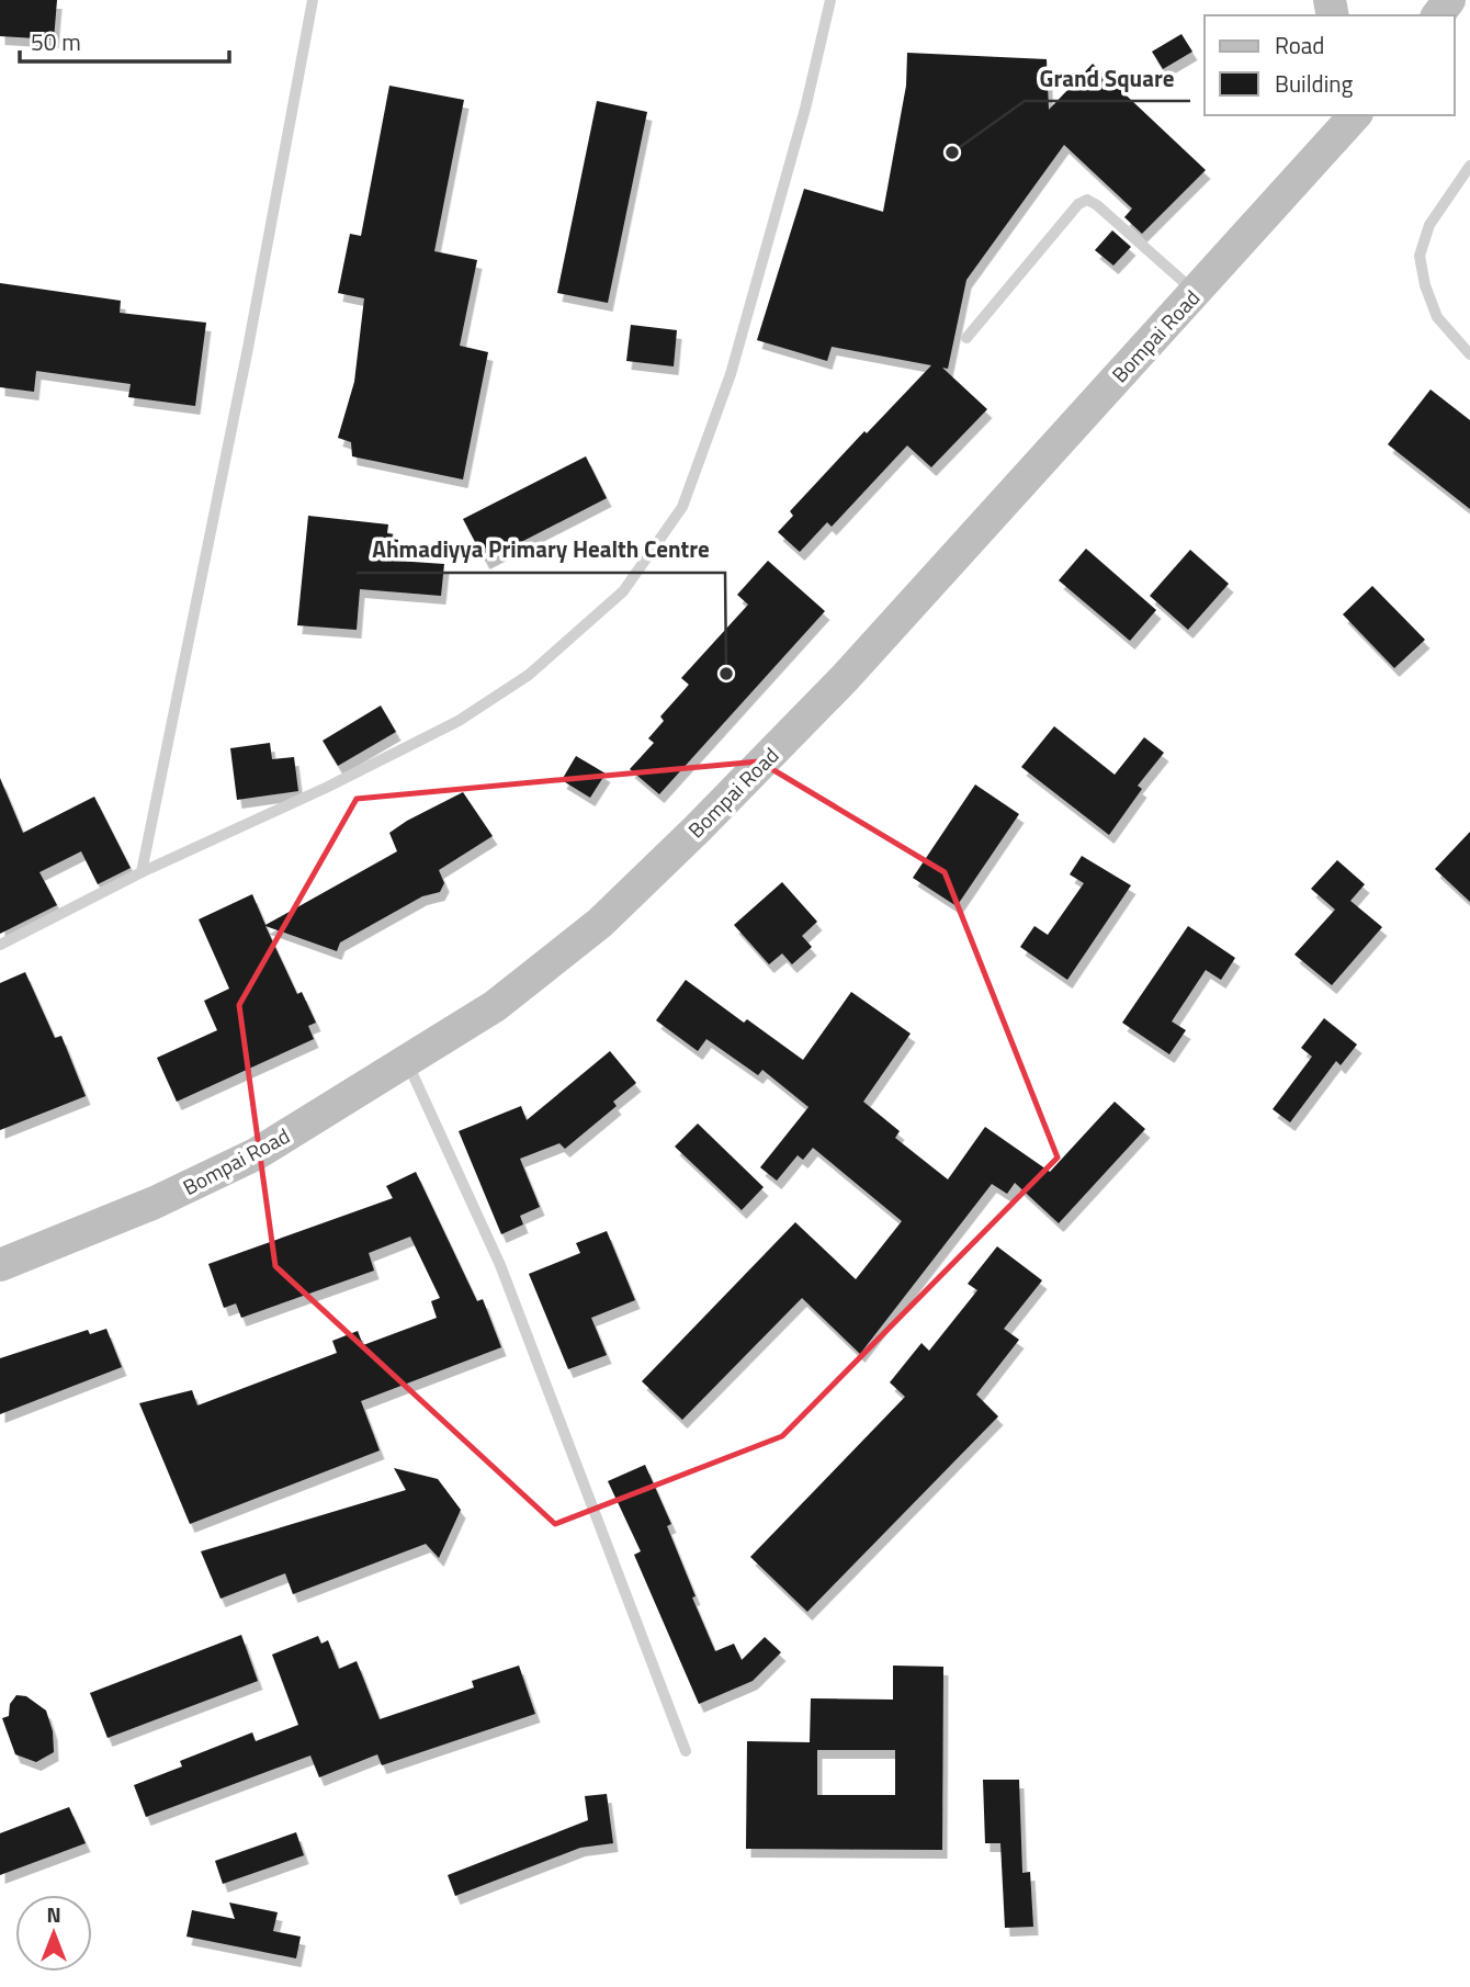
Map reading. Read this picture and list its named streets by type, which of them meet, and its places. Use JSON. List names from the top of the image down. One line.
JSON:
{"streets":{"main road":["Bompai Road"]},"places":["Grand Square","Ahmadiyya Primary Health Centre"],"legend":["Road","Building"],"scale_bar":"50 m","north":"top"}
